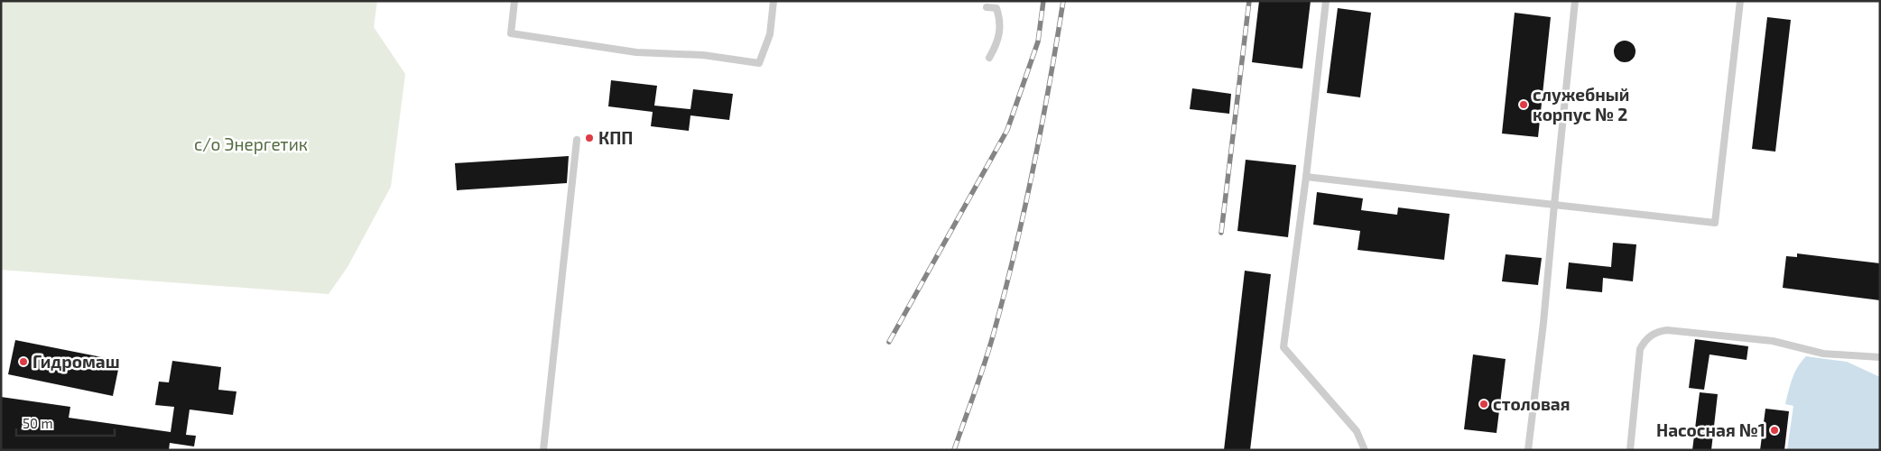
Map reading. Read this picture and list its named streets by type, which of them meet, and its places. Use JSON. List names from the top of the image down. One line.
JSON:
{"parks":["с/о Энергетик"],"places":["служебный корпус № 2","КПП","Гидромаш","столовая","Насосная №1"],"scale_bar":"50 m"}
